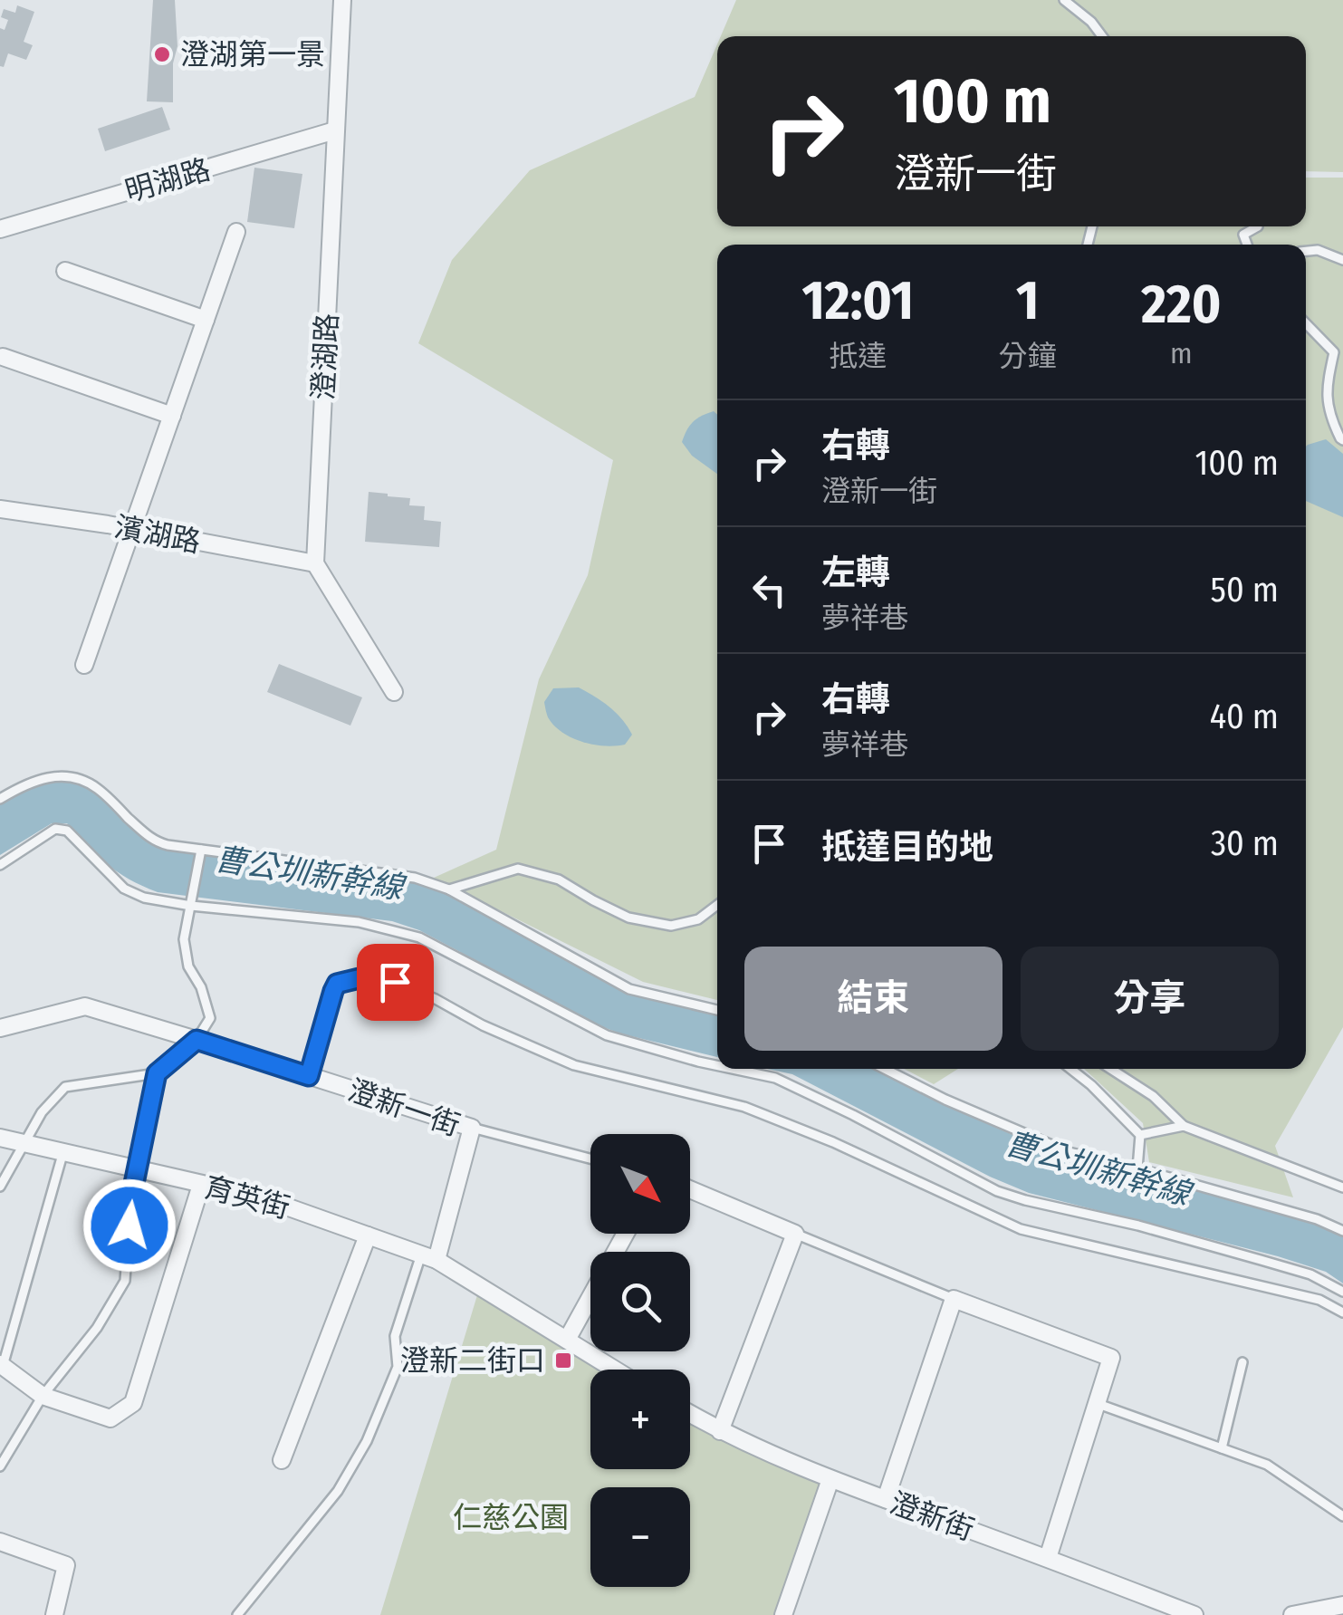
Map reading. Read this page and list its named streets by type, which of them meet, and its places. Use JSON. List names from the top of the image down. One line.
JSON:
{"streets":{"street":["明湖路","澄湖路","濱湖路","澄新一街","育英街","澄新街"]},"crossings":[["明湖路","澄湖路"],["澄湖路","濱湖路"],["澄新一街","育英街"]],"water":["曹公圳新幹線"],"parks":["仁慈公園"],"places":{"other":["澄湖第一景"],"transit":["澄新二街口"]},"north":"bottom right","page":{"turn":["100 m","澄新一街"],"eta":["12:01","抵達","1","分鐘","220","m"],"list":[{"name":"右轉","note":"澄新一街","value":"100 m"},{"name":"左轉","note":"夢祥巷","value":"50 m"},{"name":"右轉","note":"夢祥巷","value":"40 m"},{"name":"抵達目的地","value":"30 m"}],"buttons":["結束","分享"],"map_buttons":["+","−"]}}
